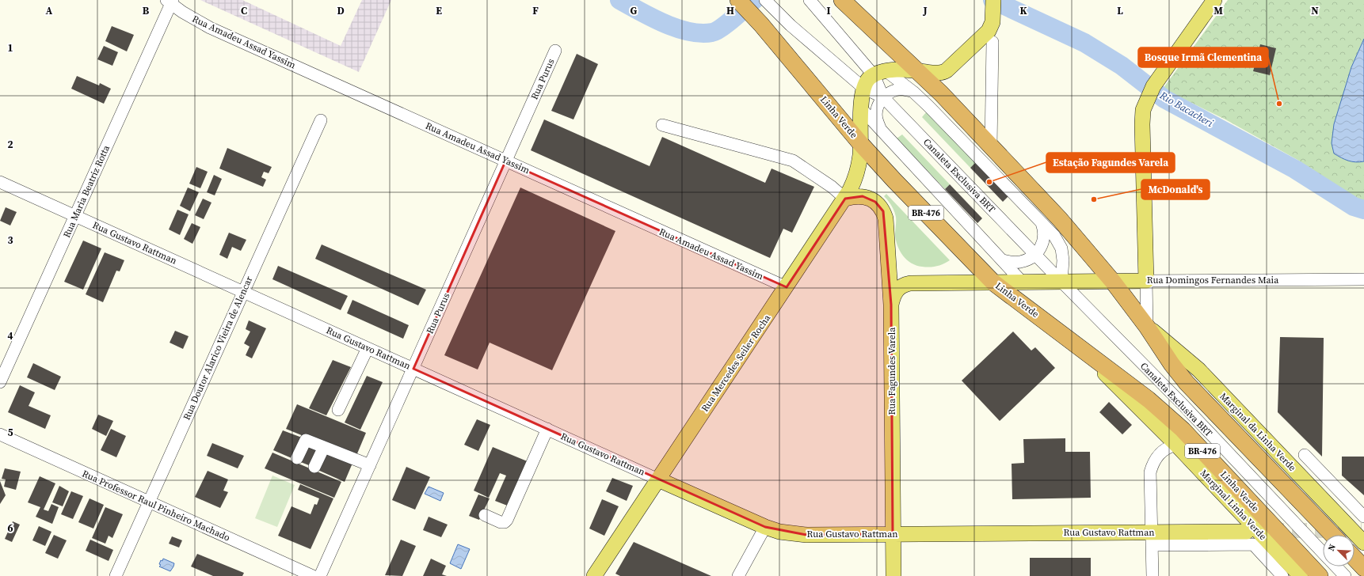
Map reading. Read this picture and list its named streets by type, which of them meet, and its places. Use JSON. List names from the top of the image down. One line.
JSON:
{"streets":{"highway":["Linha Verde","BR-476"],"main road":["Rua Gustavo Rattman","Rua Domingos Fernandes Maia","Rua Mercedes Seiler Rocha","Rua Fagundes Varela","Marginal da Linha Verde","Marginal Linha Verde"],"street":["Rua Amadeu Assad Yassim","Rua Purus","Canaleta Exclusiva BRT","Rua Maria Beatriz Rotta","Rua Doutor Alarico Vieira de Alencar","Rua Professor Raul Pinheiro Machado"]},"crossings":[["Rua Amadeu Assad Yassim","Rua Purus"],["Rua Amadeu Assad Yassim","Rua Maria Beatriz Rotta"],["Rua Amadeu Assad Yassim","Rua Mercedes Seiler Rocha"],["Rua Purus","Rua Gustavo Rattman"],["Linha Verde","Rua Domingos Fernandes Maia"],["Linha Verde","Rua Mercedes Seiler Rocha"],["Linha Verde","Marginal Linha Verde"],["Canaleta Exclusiva BRT","Rua Domingos Fernandes Maia"],["Canaleta Exclusiva BRT","Rua Mercedes Seiler Rocha"],["Rua Maria Beatriz Rotta","Rua Gustavo Rattman"],["Rua Gustavo Rattman","Rua Doutor Alarico Vieira de Alencar"],["Rua Gustavo Rattman","Rua Mercedes Seiler Rocha"],["Rua Gustavo Rattman","Rua Fagundes Varela"],["Rua Domingos Fernandes Maia","Rua Fagundes Varela"],["Rua Doutor Alarico Vieira de Alencar","Rua Professor Raul Pinheiro Machado"],["Rua Mercedes Seiler Rocha","Rua Fagundes Varela"]],"water":["Rio Bacacheri"],"places":["Bosque Irmã Clementina","Estação Fagundes Varela","McDonald's"],"north":"top left","grid":{"columns":["A","B","C","D","E","F","G","H","I","J","K","L","M","N"],"rows":["1","2","3","4","5","6"]}}
